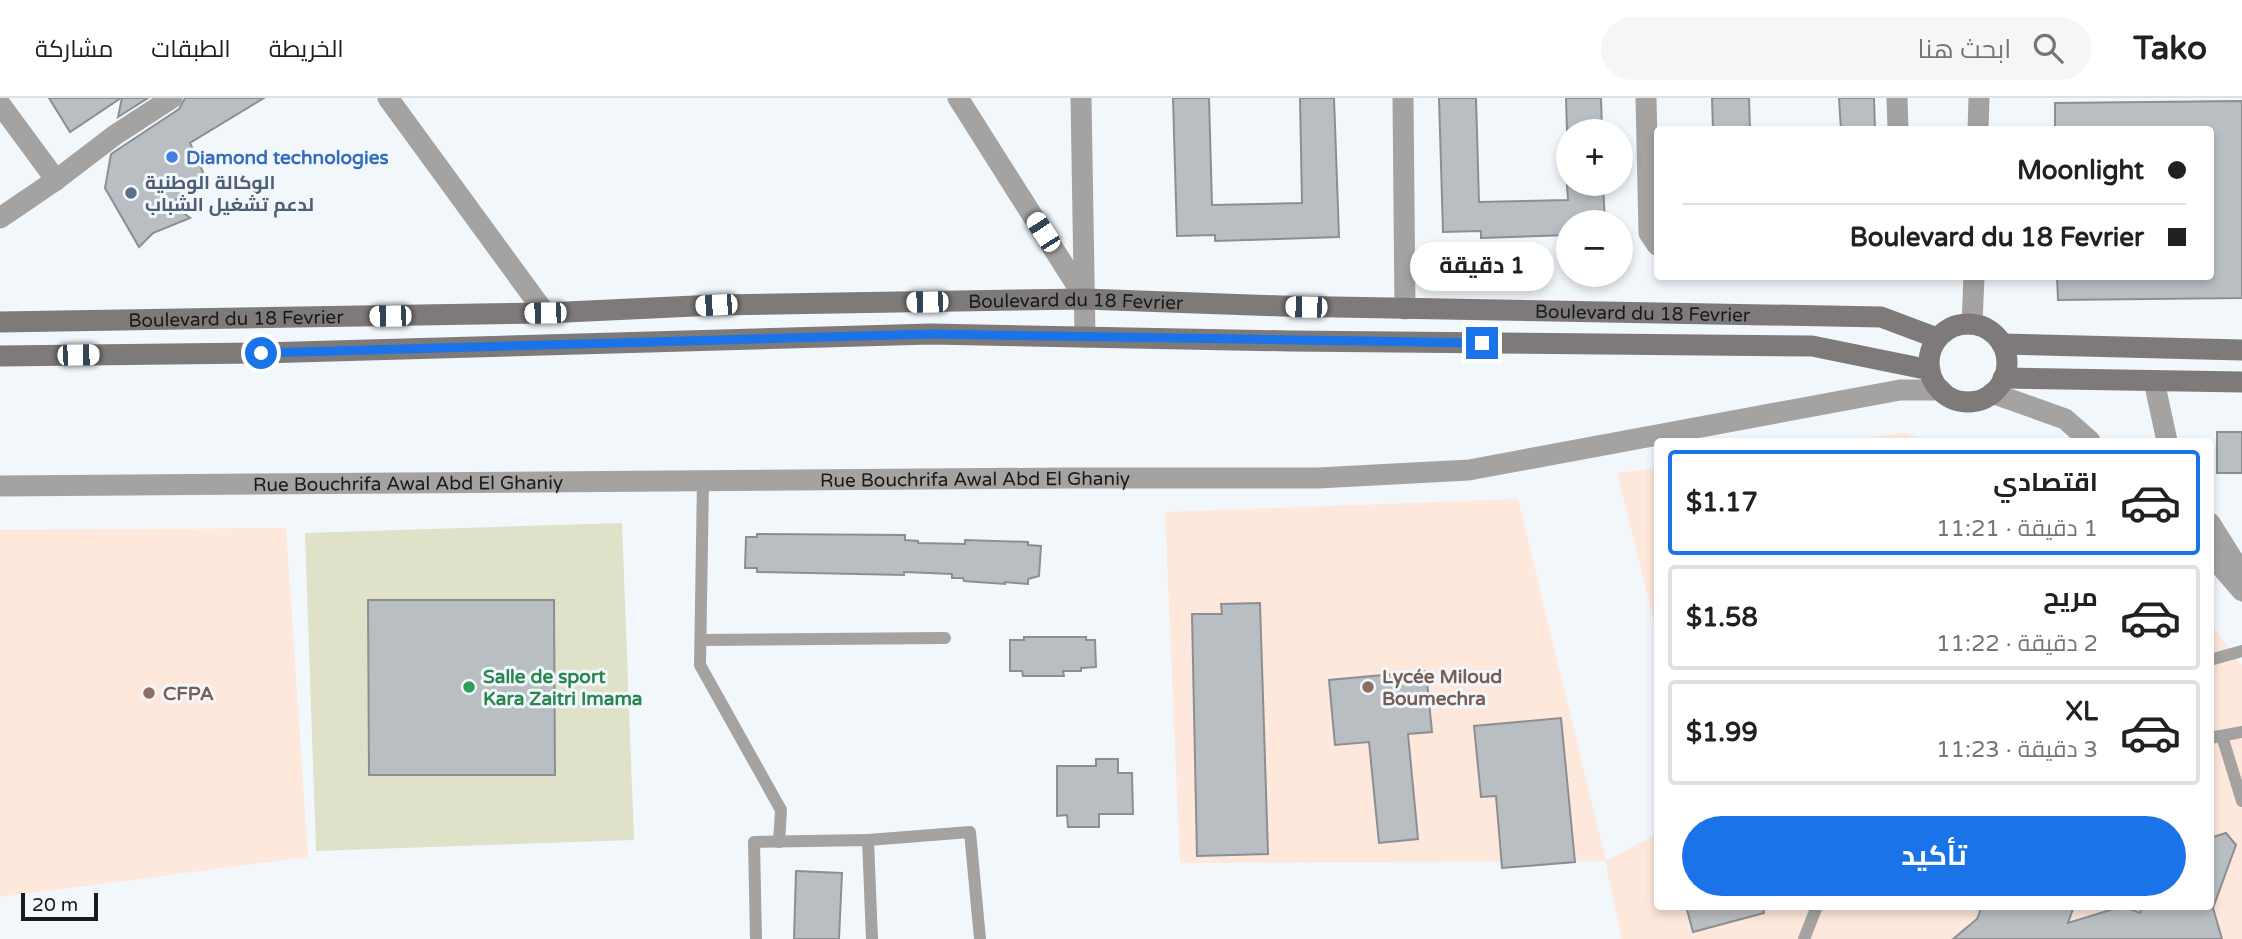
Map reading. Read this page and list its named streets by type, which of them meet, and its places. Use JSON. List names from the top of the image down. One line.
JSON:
{"streets":{"main road":["Boulevard du 18 Fevrier"],"street":["Rue Bouchrifa Awal Abd El Ghaniy"]},"crossings":[["Boulevard du 18 Fevrier","Rue Bouchrifa Awal Abd El Ghaniy"]],"places":["Diamond technologies","الوكالة الوطنية لدعم تشغيل الشباب","Salle de sport Kara Zaitri Imama","Lycée Miloud Boumechra","CFPA"],"scale_bar":"20 m","page":{"header":"Tako","search":"ابحث هنا","nav":["الخريطة","الطبقات","مشاركة"],"map_buttons":["+","−"],"banner":["Moonlight","Boulevard du 18 Fevrier"],"bubble":"1 دقيقة","list":[{"name":"اقتصادي","note":"1 دقيقة · 11:21","value":"$1.17"},{"name":"مريح","note":"2 دقيقة · 11:22","value":"$1.58"},{"name":"XL","note":"3 دقيقة · 11:23","value":"$1.99"}],"buttons":"تأكيد","scale":"20 m"}}
